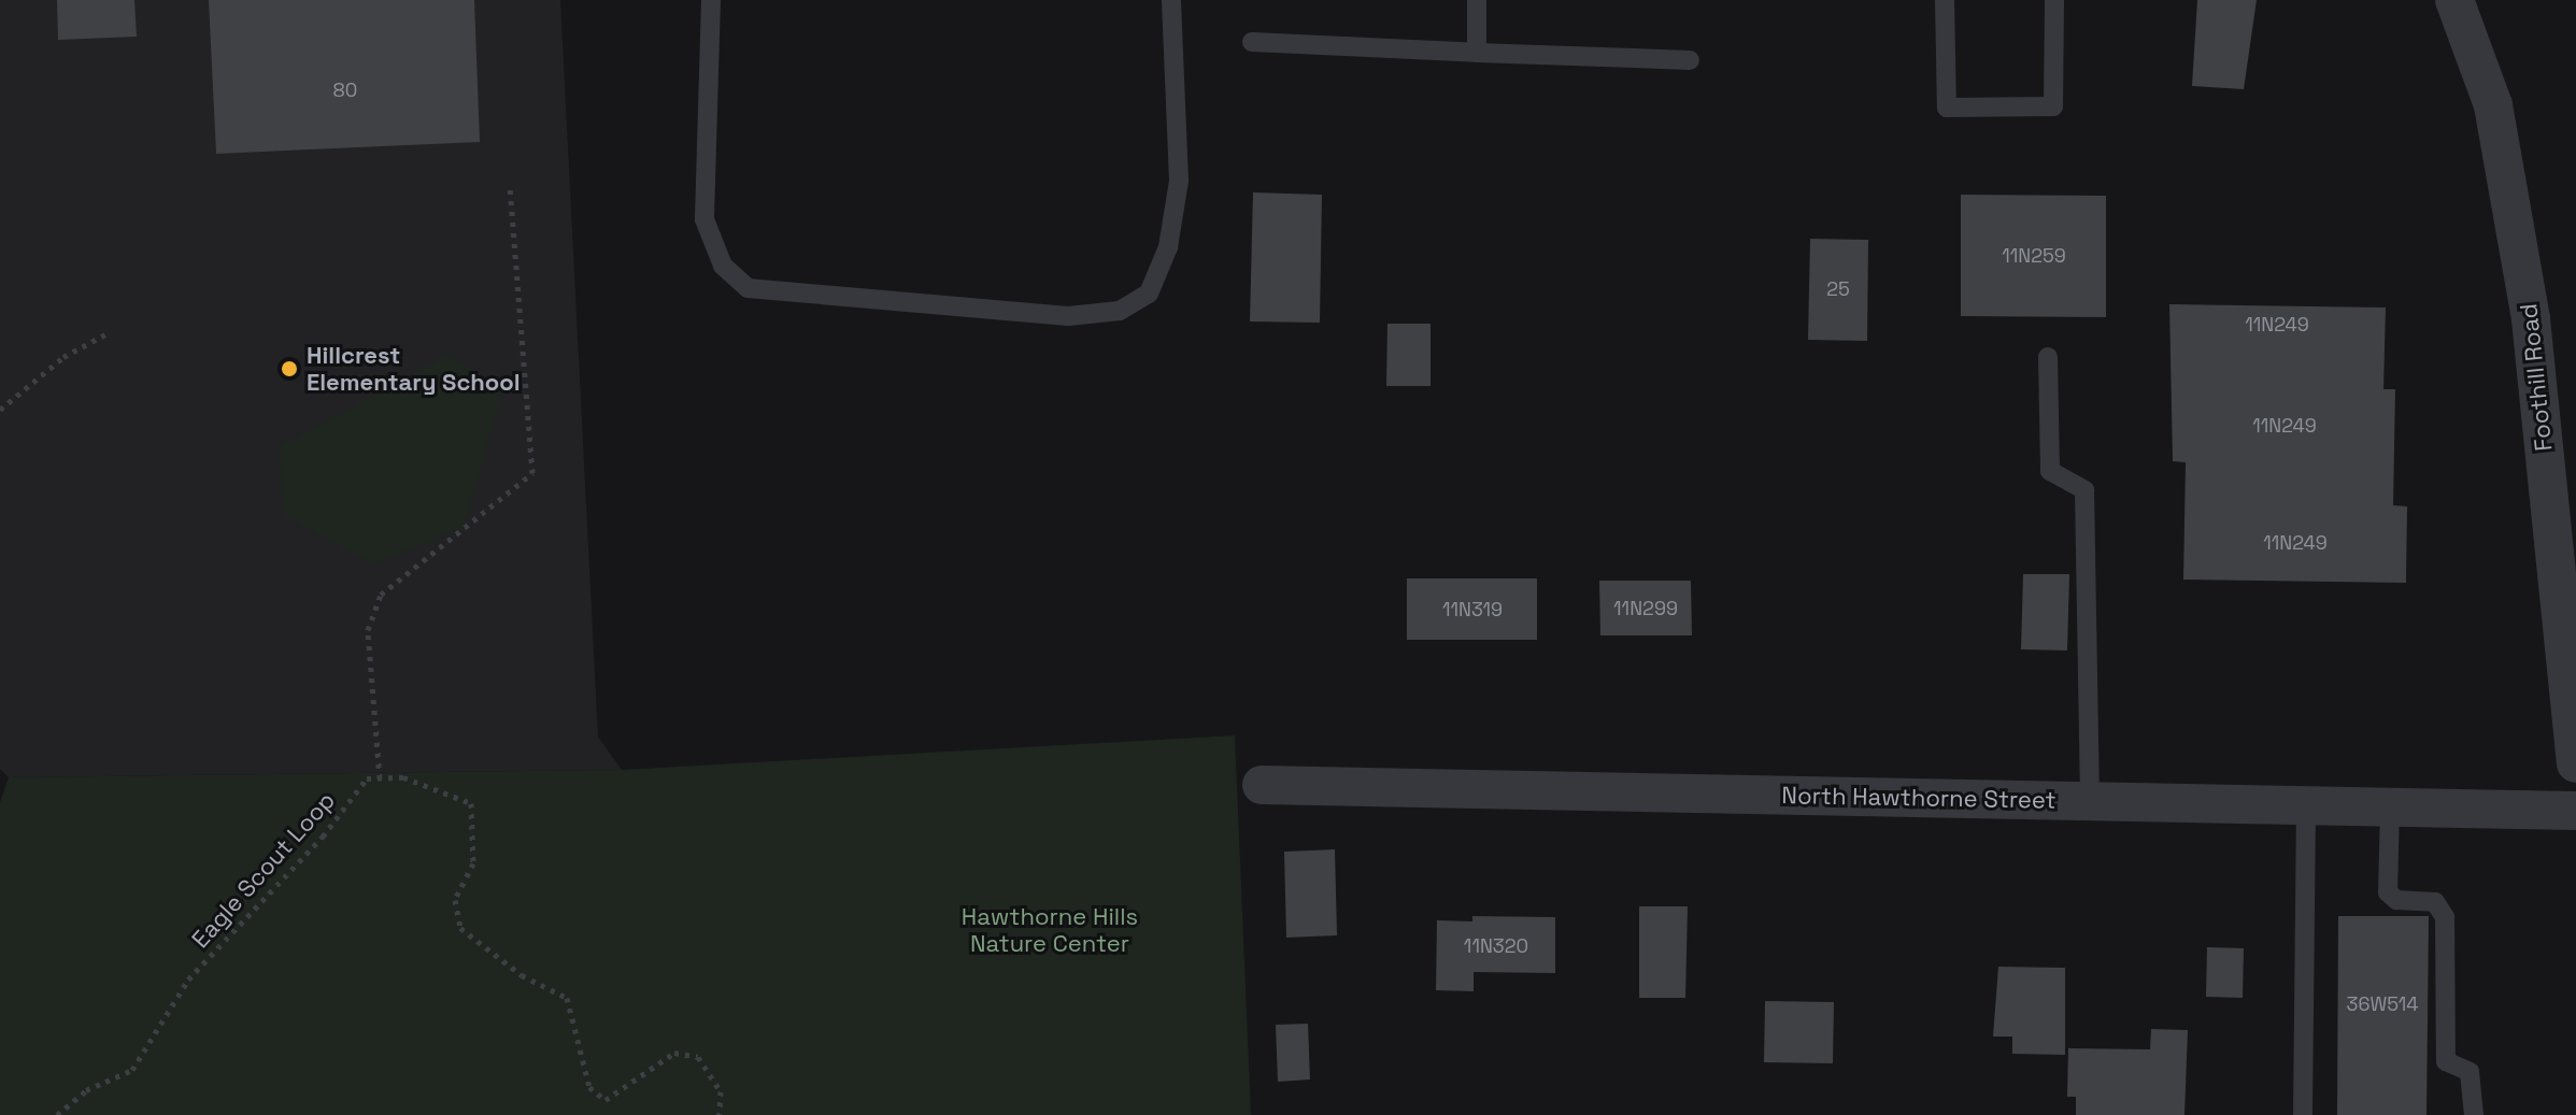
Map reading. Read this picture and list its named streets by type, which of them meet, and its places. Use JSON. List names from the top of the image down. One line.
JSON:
{"streets":{"street":["Foothill Road","North Hawthorne Street"],"path":["Eagle Scout Loop"]},"parks":["Hawthorne Hills Nature Center"],"places":["Hillcrest Elementary School"],"house_numbers":["80","11N259","25","11N249","11N249","11N249","11N299","11N319","11N320","36W514"]}
